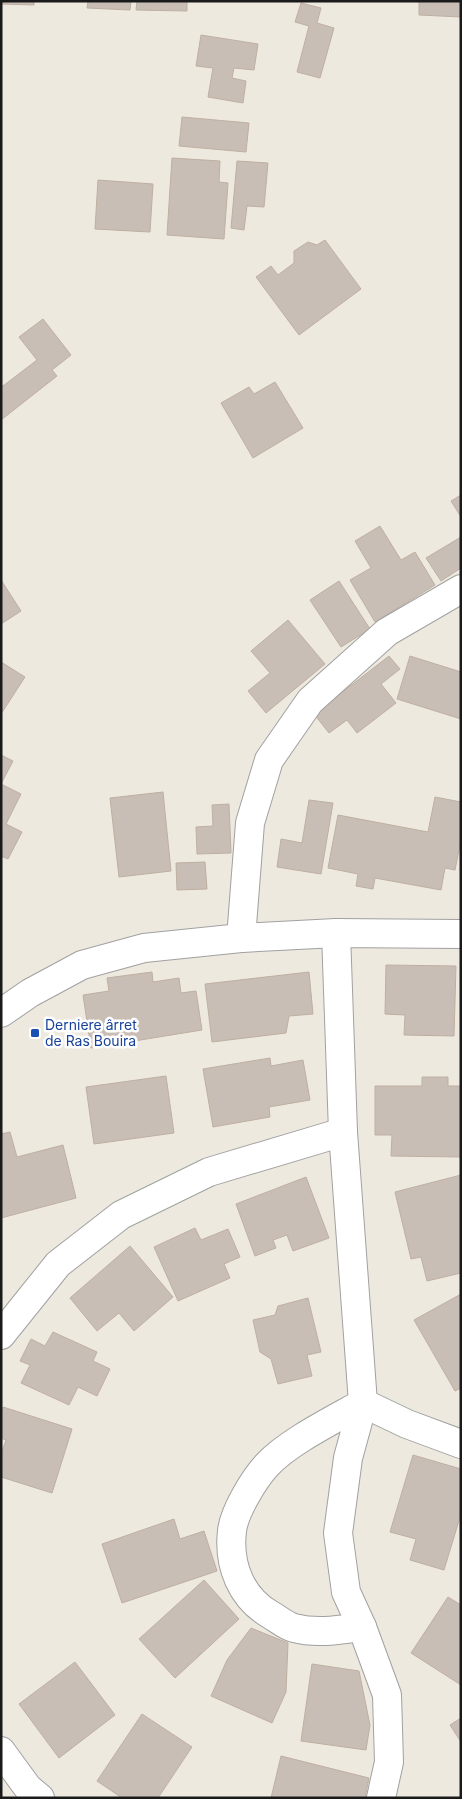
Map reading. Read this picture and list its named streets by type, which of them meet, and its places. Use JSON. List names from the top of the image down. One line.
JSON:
{"places":{"transit":["Derniere ârret de Ras Bouira"]}}
